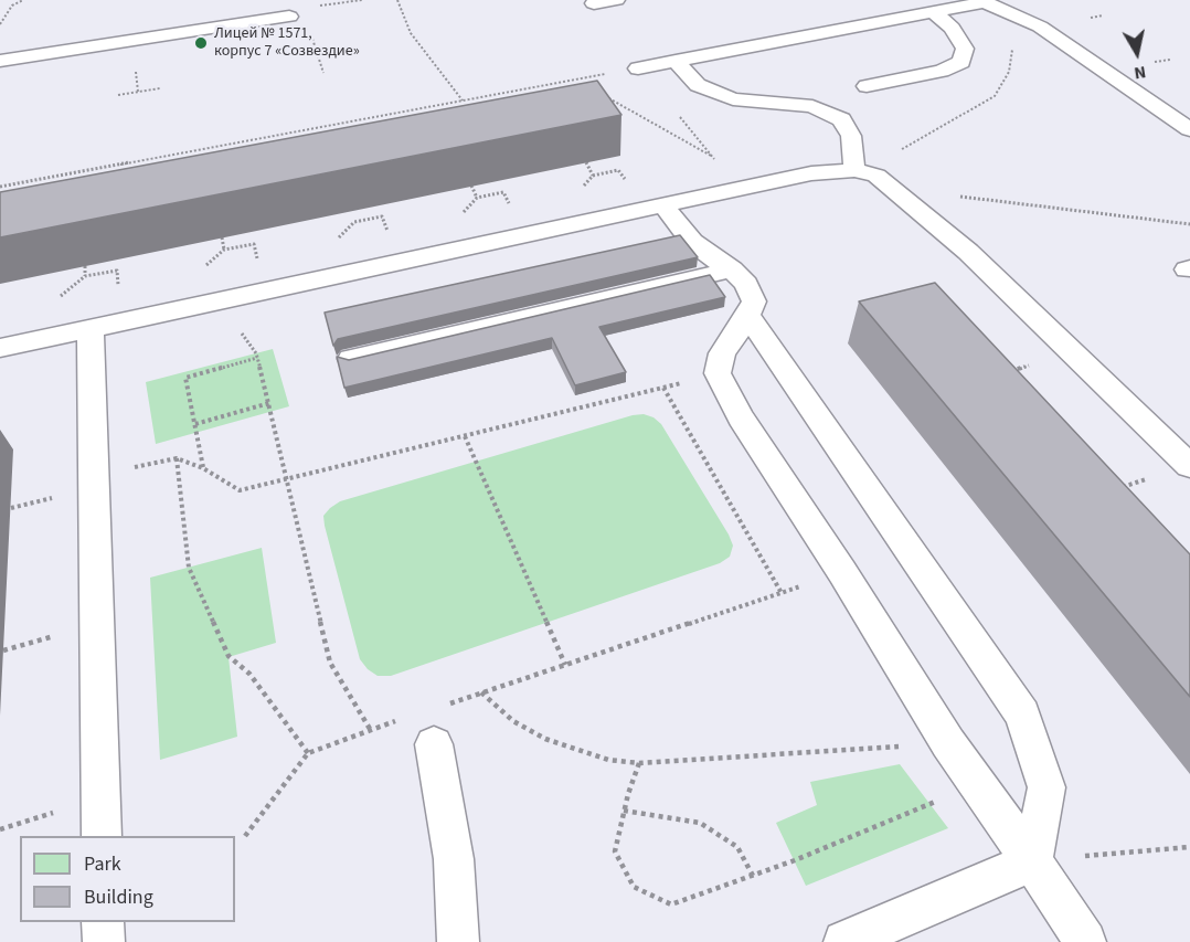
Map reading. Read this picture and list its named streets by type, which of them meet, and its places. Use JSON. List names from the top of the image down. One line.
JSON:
{"places":["Лицей № 1571, корпус 7 «Созвездие»"],"legend":["Park","Building"],"north":"bottom"}
